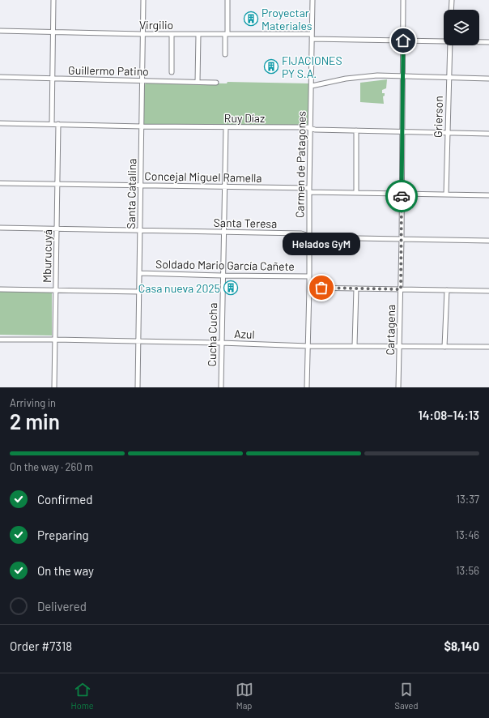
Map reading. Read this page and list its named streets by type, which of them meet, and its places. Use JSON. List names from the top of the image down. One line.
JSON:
{"streets":{"street":["Virgilio","Guillermo Patino","Grierson","Ruy Díaz","Carmen de Patagones","Concejal Miguel Ramella","Santa Catalina","Santa Teresa","Mburucuyá","Soldado Mario García Cañete","Cartagena","Azul","Cucha Cucha"]},"crossings":[["Virgilio","Carmen de Patagones"],["Virgilio","Santa Catalina"],["Guillermo Patino","Santa Catalina"],["Grierson","Ruy Díaz"],["Grierson","Concejal Miguel Ramella"],["Ruy Díaz","Carmen de Patagones"],["Ruy Díaz","Santa Catalina"],["Ruy Díaz","Mburucuyá"],["Ruy Díaz","Cartagena"],["Ruy Díaz","Cucha Cucha"],["Carmen de Patagones","Concejal Miguel Ramella"],["Carmen de Patagones","Santa Teresa"],["Carmen de Patagones","Soldado Mario García Cañete"],["Carmen de Patagones","Azul"],["Concejal Miguel Ramella","Santa Catalina"],["Concejal Miguel Ramella","Mburucuyá"],["Concejal Miguel Ramella","Cartagena"],["Concejal Miguel Ramella","Cucha Cucha"],["Santa Catalina","Santa Teresa"],["Santa Catalina","Soldado Mario García Cañete"],["Santa Catalina","Azul"],["Santa Teresa","Mburucuyá"],["Santa Teresa","Cartagena"],["Santa Teresa","Cucha Cucha"],["Mburucuyá","Azul"],["Soldado Mario García Cañete","Cucha Cucha"],["Cartagena","Azul"],["Azul","Cucha Cucha"]],"places":{"building":["Proyectar Materiales","FIJACIONES PY S.A.","Casa nueva 2025"],"other":["Helados GyM"]},"page":{"bubble":"Helados GyM","heading":["2 min","Arriving in","14:08–14:13"],"panel":["Order #7318","$8,140"],"bar":"On the way · 260 m","list":[["Confirmed","13:37"],["Preparing","13:46"],["On the way","13:56"],"Delivered"],"tabs":["Home","Map","Saved"]}}
